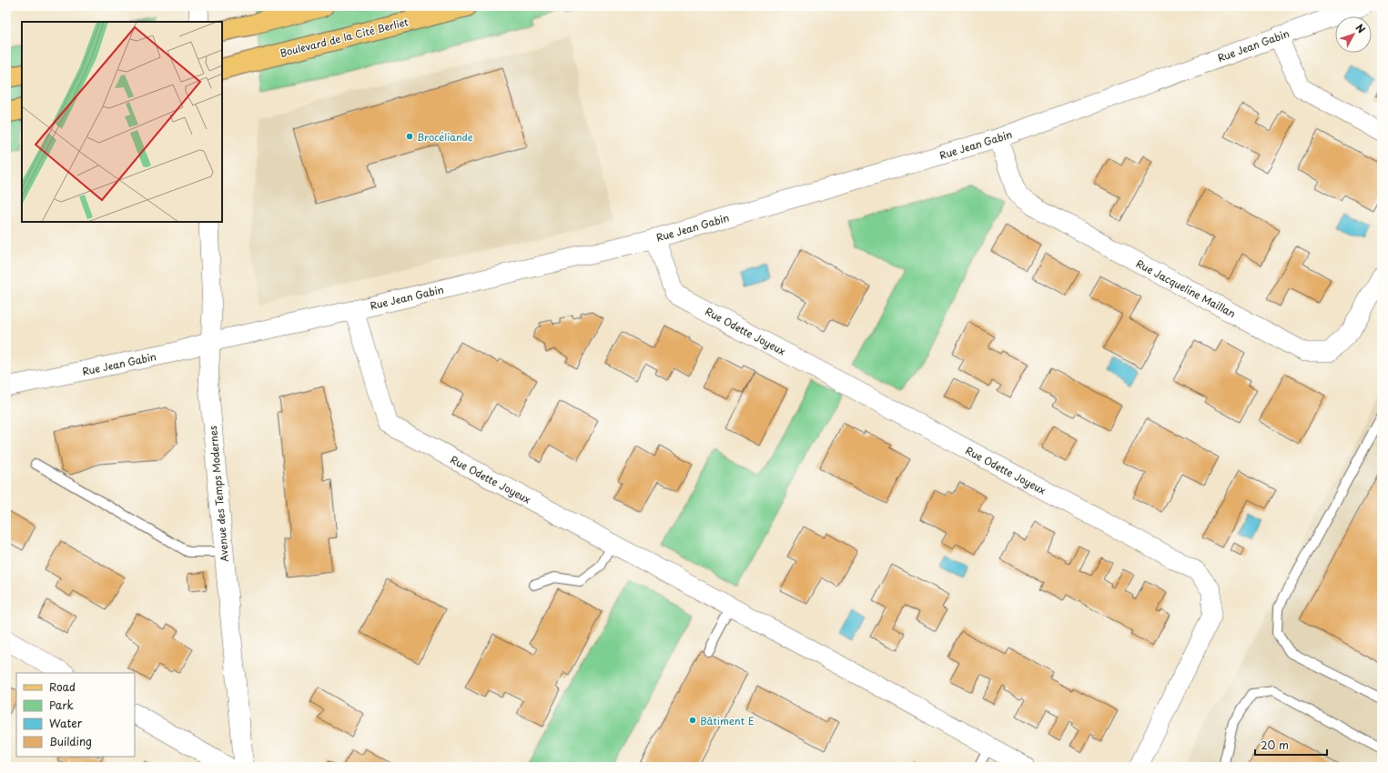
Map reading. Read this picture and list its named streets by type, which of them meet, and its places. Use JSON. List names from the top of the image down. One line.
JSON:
{"streets":{"main road":["Boulevard de la Cité Berliet"],"street":["Rue Jean Gabin","Rue Jacqueline Maillan","Rue Odette Joyeux","Avenue des Temps Modernes"]},"crossings":[["Rue Jean Gabin","Rue Jacqueline Maillan"],["Rue Jean Gabin","Rue Odette Joyeux"],["Rue Jean Gabin","Avenue des Temps Modernes"]],"places":["Brocéliande","Bâtiment E"],"legend":["Road","Park","Water","Building"],"scale_bar":"20 m","north":"top right"}
